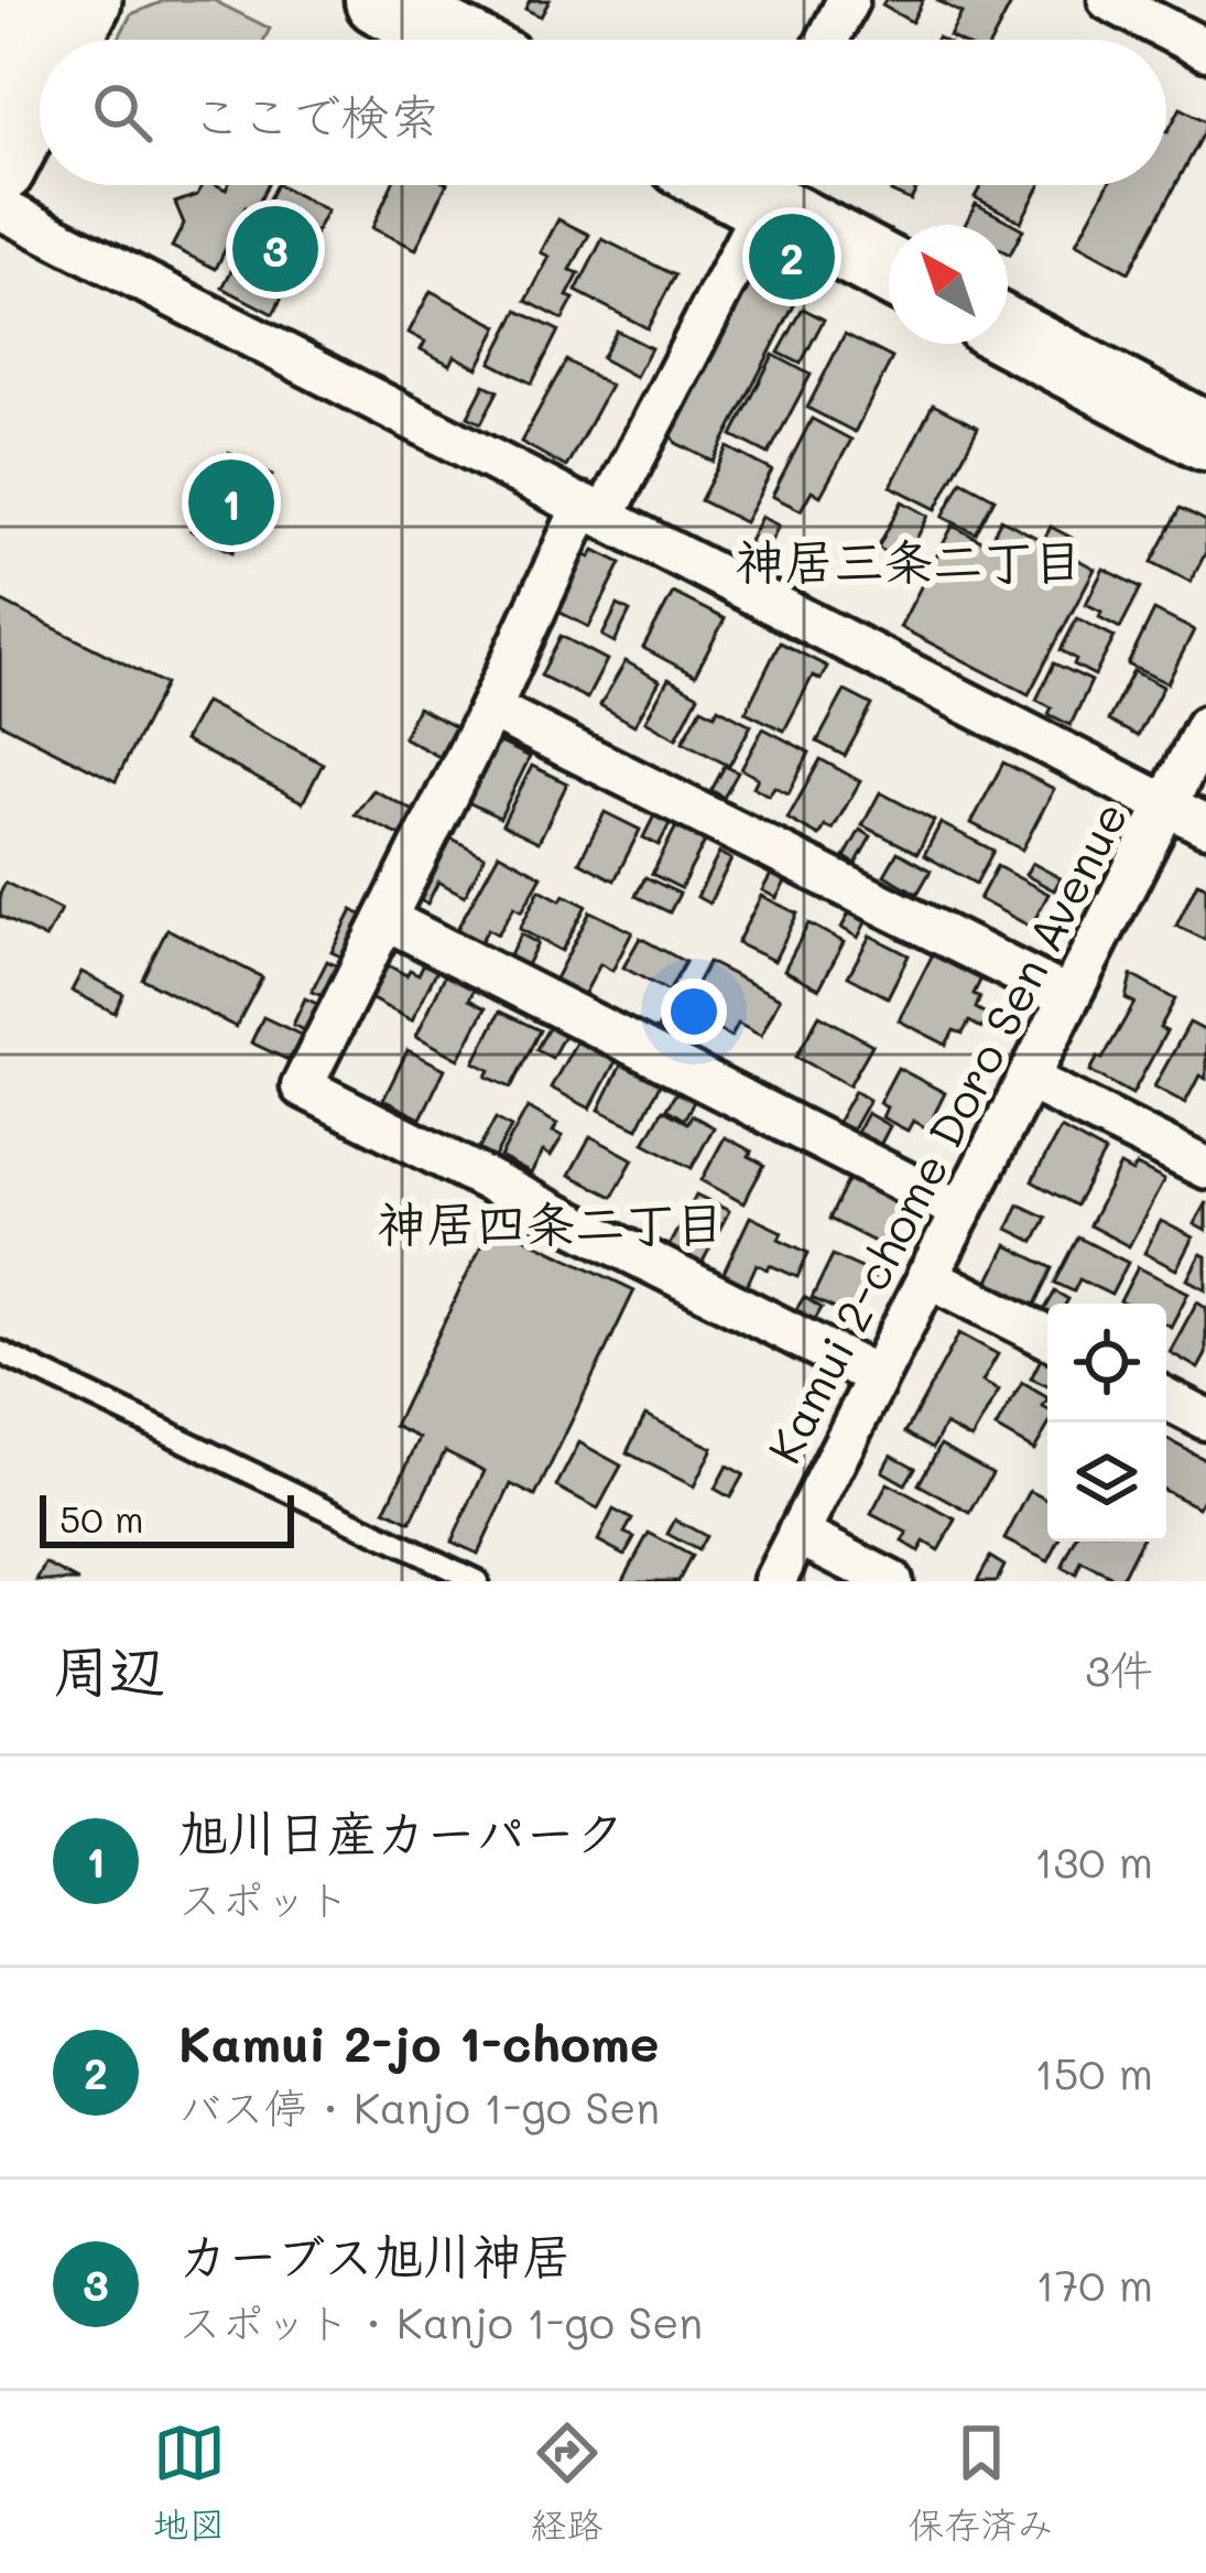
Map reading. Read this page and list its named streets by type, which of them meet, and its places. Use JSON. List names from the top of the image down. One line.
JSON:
{"streets":{"street":["Kamui 2-chome Doro Sen Avenue"]},"districts":["神居三条二丁目","神居四条二丁目"],"scale_bar":"50 m","north":"top left","page":{"search":"ここで検索","pins":["3","2","1"],"scale":"50 m","heading":["周辺","3件"],"list":[{"mark":"1","name":"旭川日産カーパーク","note":"スポット","value":"130 m"},{"mark":"2","name":"Kamui 2-jo 1-chome","note":"バス停 · Kanjo 1-go Sen","value":"150 m"},{"mark":"3","name":"カーブス旭川神居","note":"スポット · Kanjo 1-go Sen","value":"170 m"}],"nav":["地図","経路","保存済み"]}}
